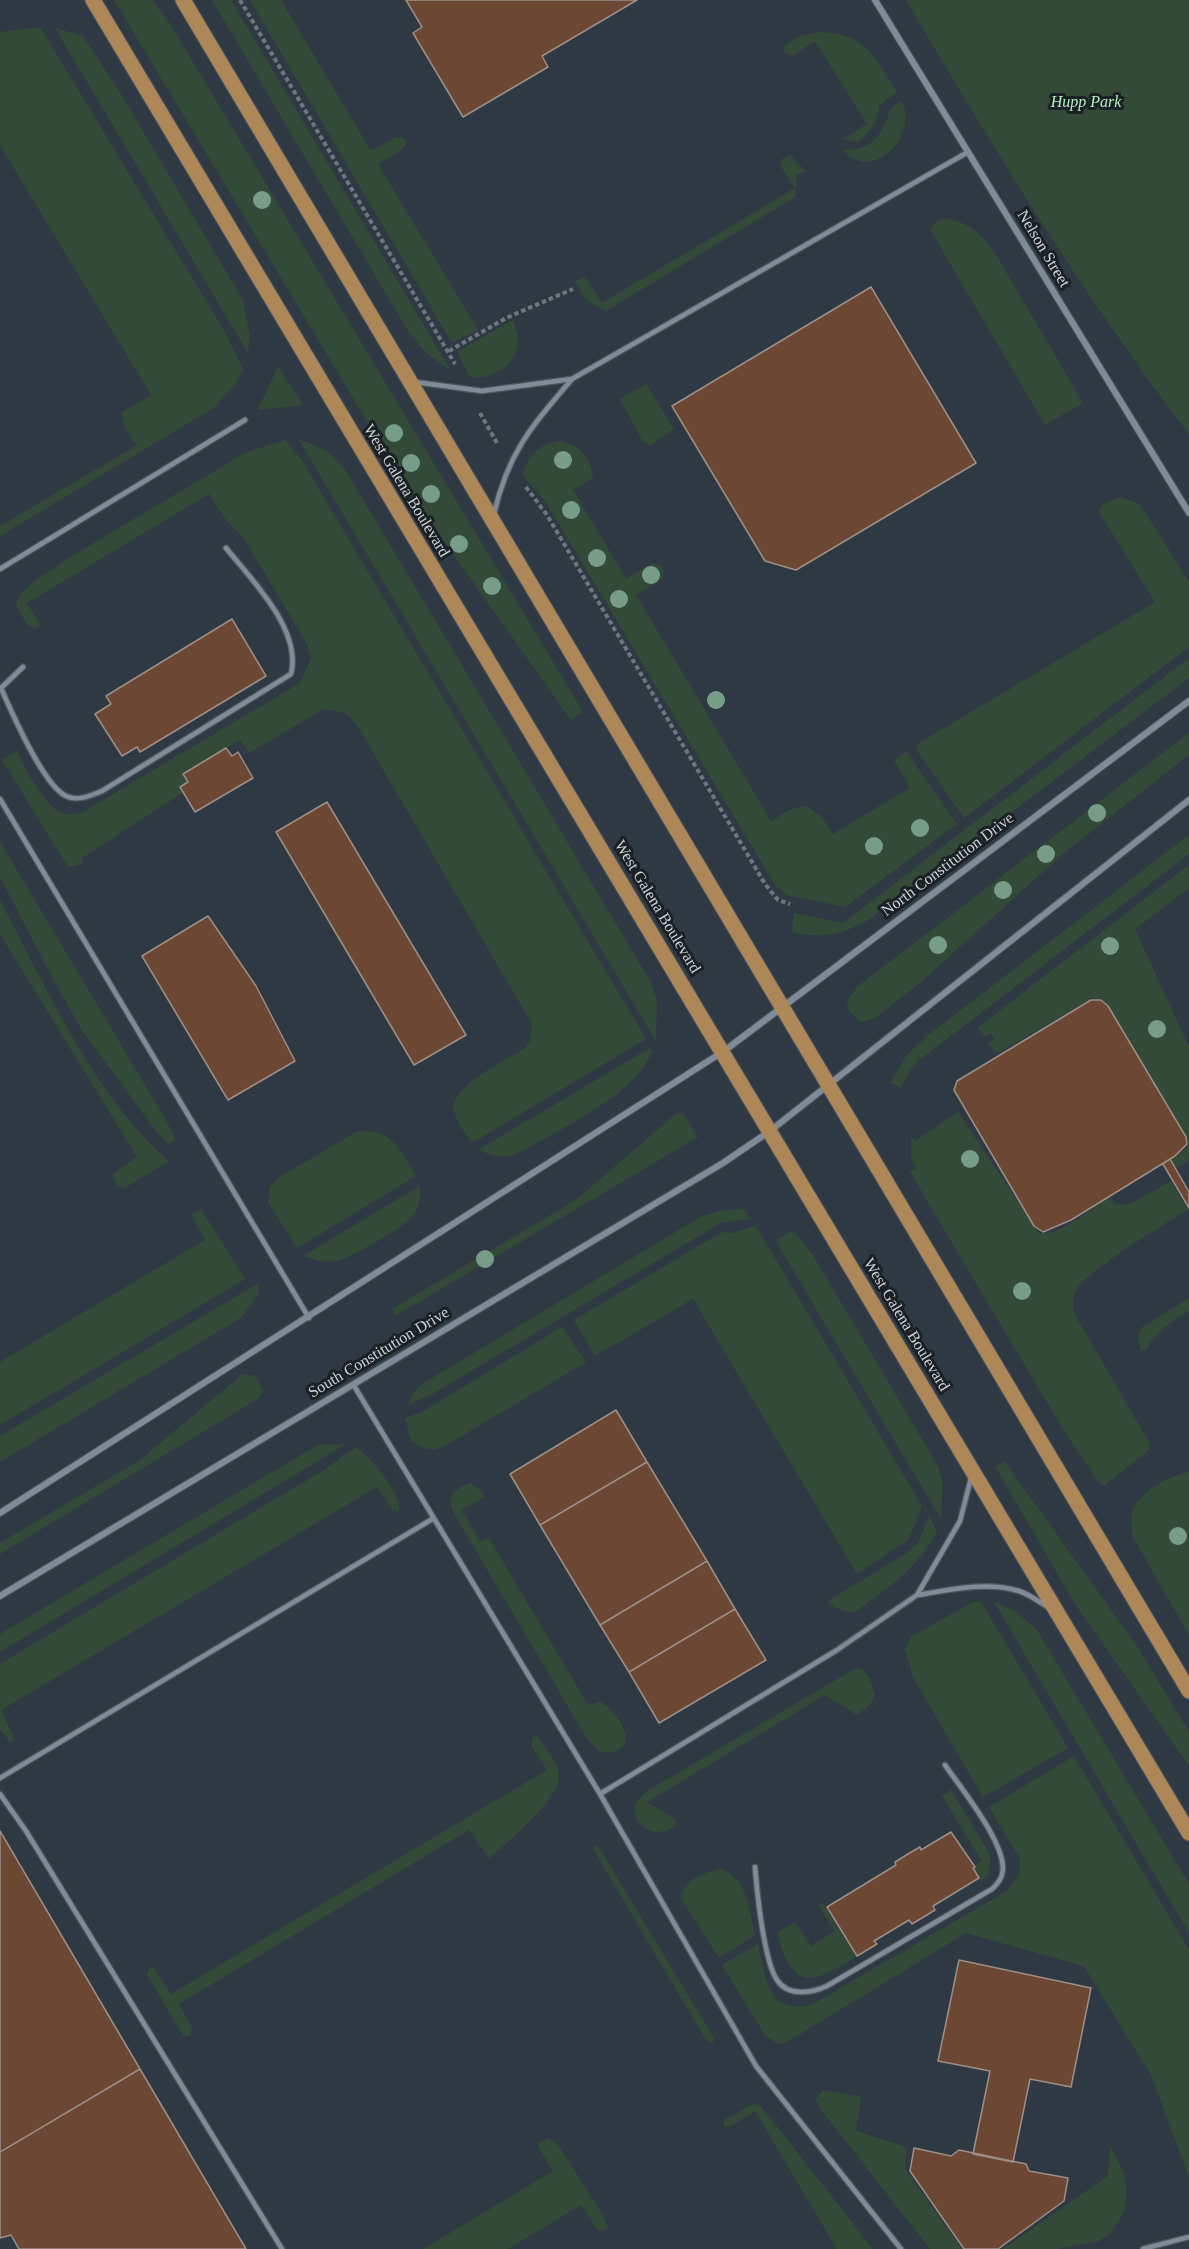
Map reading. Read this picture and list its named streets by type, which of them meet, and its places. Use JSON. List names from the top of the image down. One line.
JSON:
{"streets":{"main road":["West Galena Boulevard"],"street":["Nelson Street","North Constitution Drive","South Constitution Drive"]},"crossings":[["West Galena Boulevard","North Constitution Drive"],["West Galena Boulevard","South Constitution Drive"]],"parks":["Hupp Park"]}
